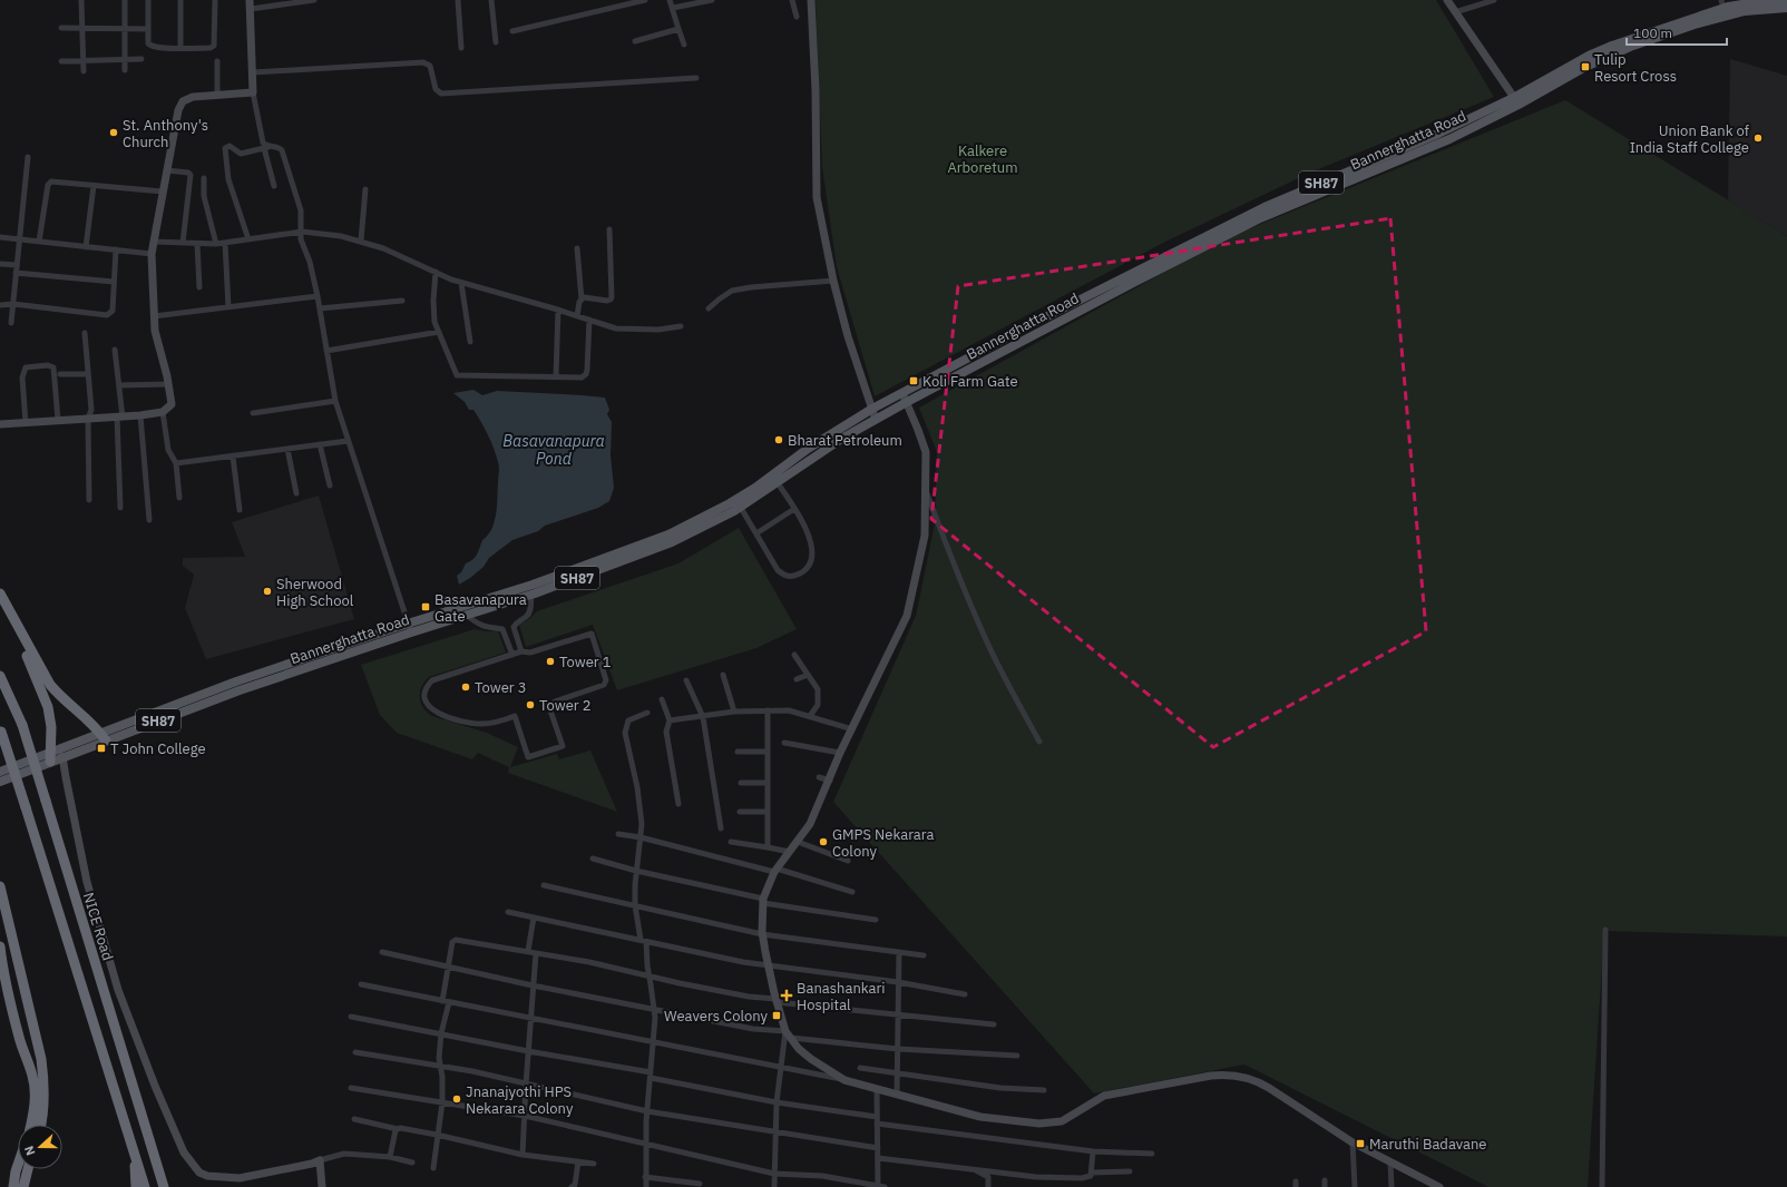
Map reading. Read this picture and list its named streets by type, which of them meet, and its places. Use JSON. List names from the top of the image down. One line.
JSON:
{"streets":{"highway":["NICE Road"],"main road":["Bannerghatta Road","SH87"]},"water":["Basavanapura Pond"],"parks":["Kalkere Arboretum"],"places":{"transit":["Tulip Resort Cross","Koli Farm Gate","Basavanapura Gate","T John College","Weavers Colony","Maruthi Badavane"],"other":["St. Anthony's Church","Union Bank of India Staff College","Bharat Petroleum","Sherwood High School","Tower 1","Tower 3","Tower 2","GMPS Nekarara Colony","Jnanajyothi HPS Nekarara Colony"],"health":["Banashankari Hospital"]},"scale_bar":"100 m","north":"left"}
